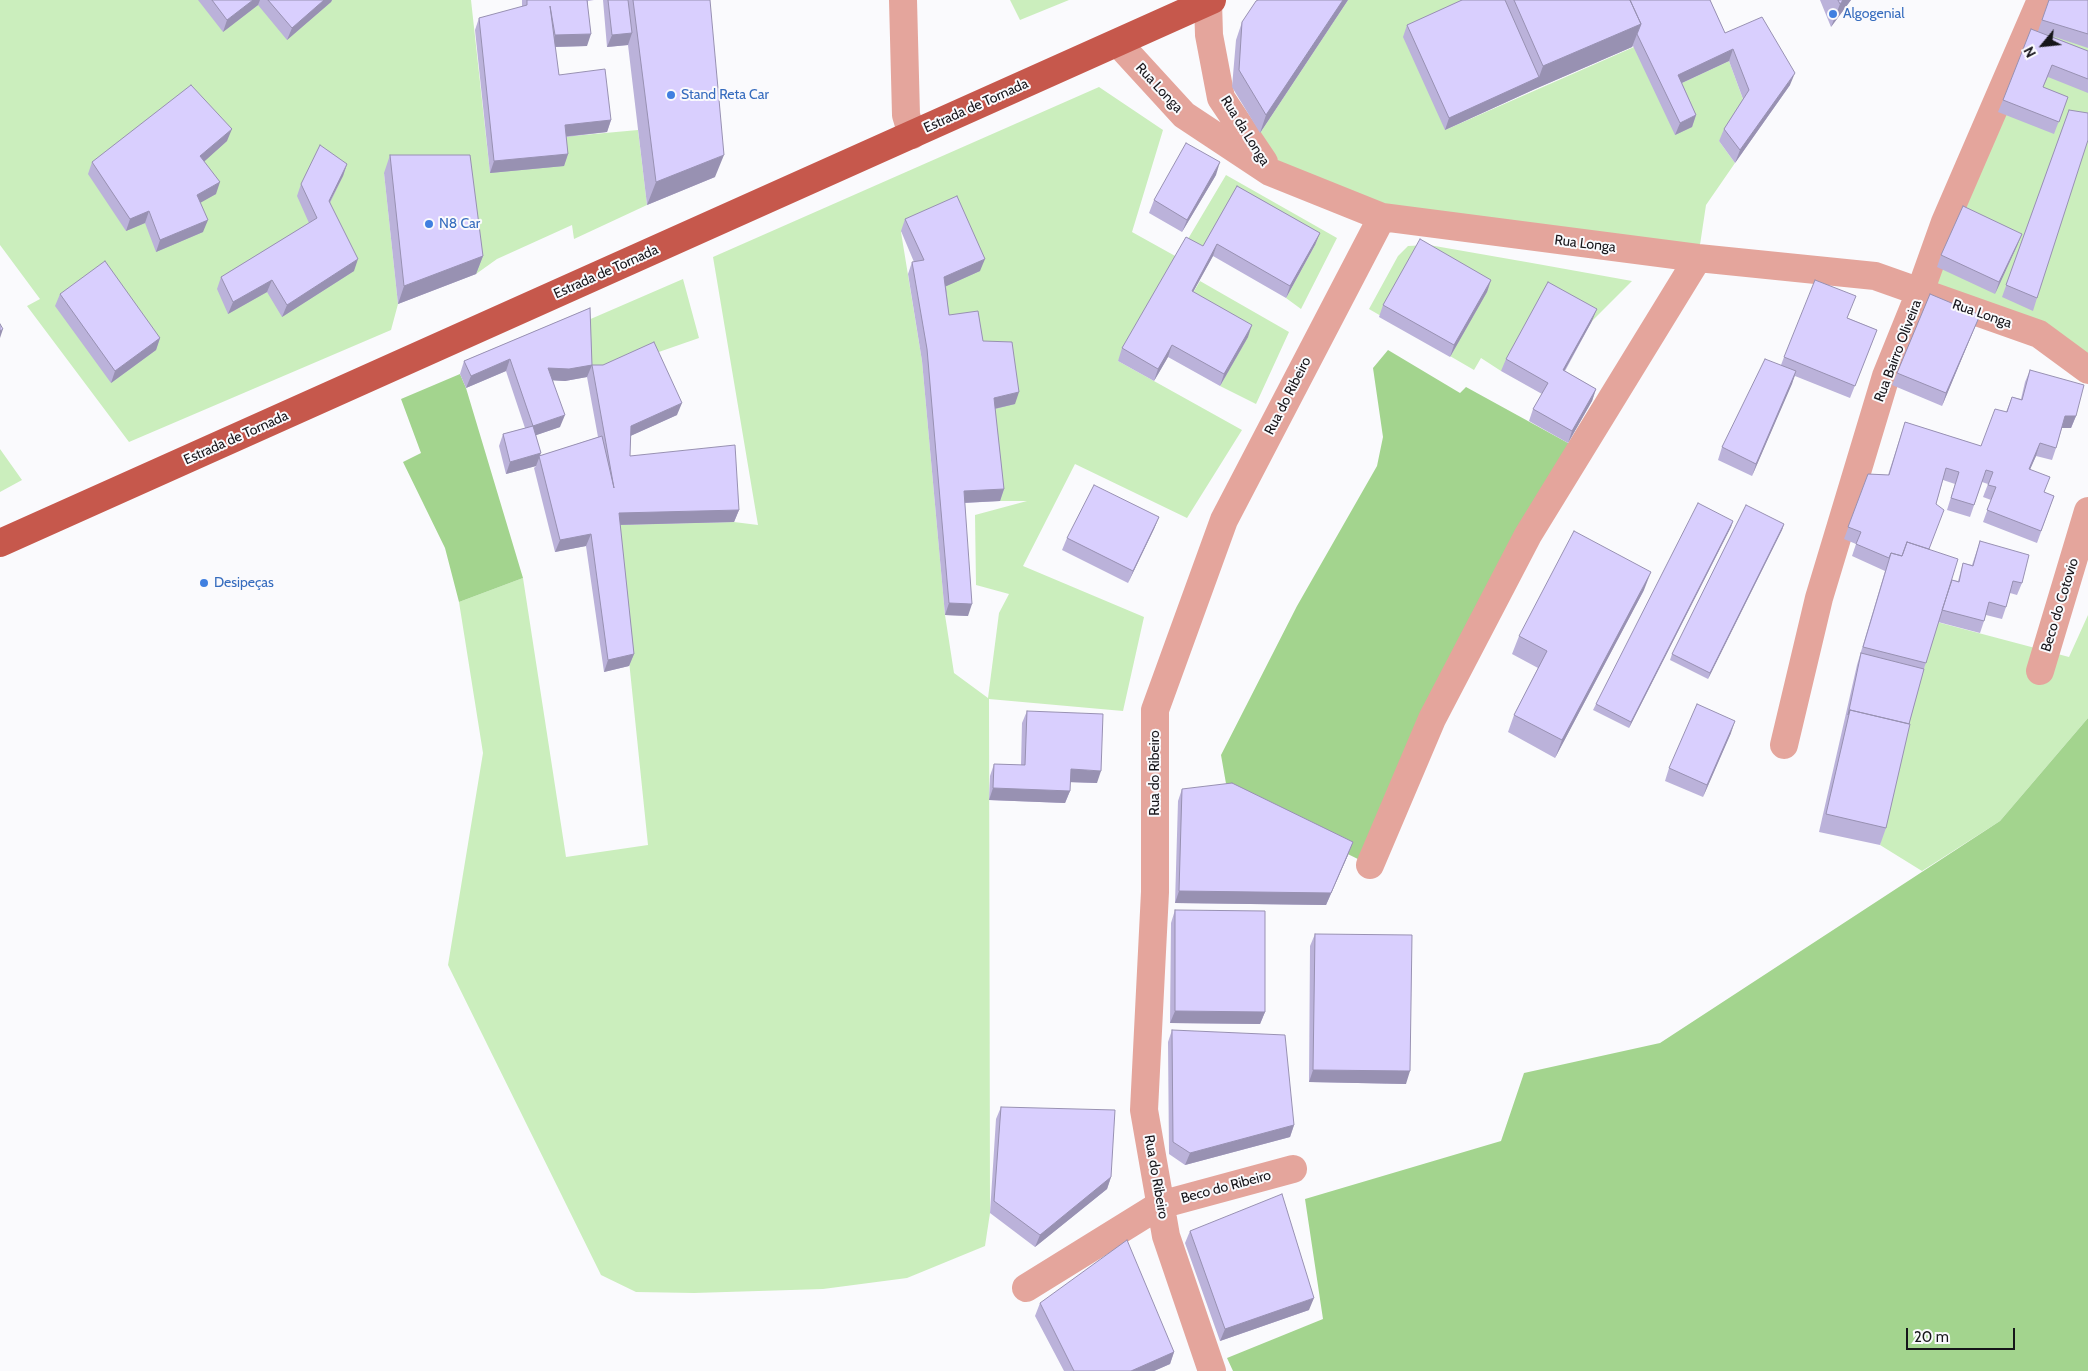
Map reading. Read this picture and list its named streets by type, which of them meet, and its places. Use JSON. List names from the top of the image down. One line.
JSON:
{"streets":{"main road":["Estrada de Tornada"],"street":["Rua Longa","Rua da Longa","Rua Bairro Oliveira","Rua do Ribeiro","Beco do Cotovio","Beco do Ribeiro"]},"crossings":[["Rua Longa","Estrada de Tornada"],["Rua Longa","Rua da Longa"],["Rua Longa","Rua Bairro Oliveira"],["Rua Longa","Rua do Ribeiro"],["Estrada de Tornada","Rua da Longa"],["Rua do Ribeiro","Beco do Ribeiro"]],"places":["Algogenial","Stand Reta Car","N8 Car","Desipeças"],"scale_bar":"20 m","north":"bottom left"}
